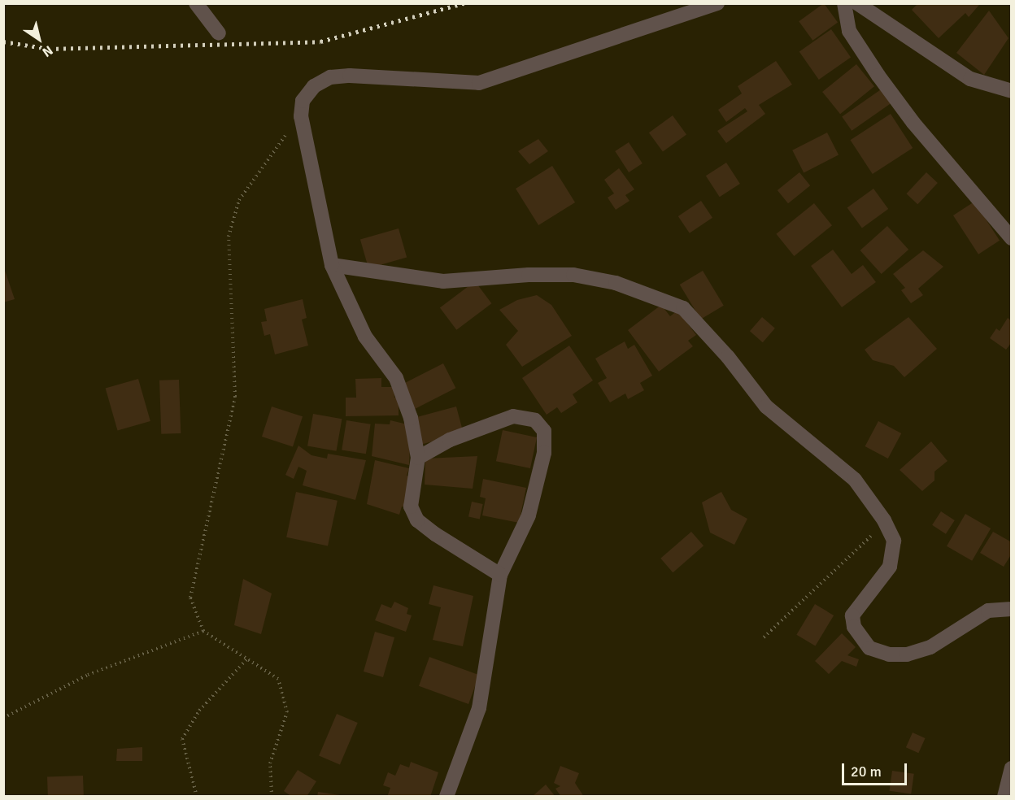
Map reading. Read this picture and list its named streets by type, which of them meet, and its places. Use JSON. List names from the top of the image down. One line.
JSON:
{"scale_bar":"20 m","north":"bottom right"}
